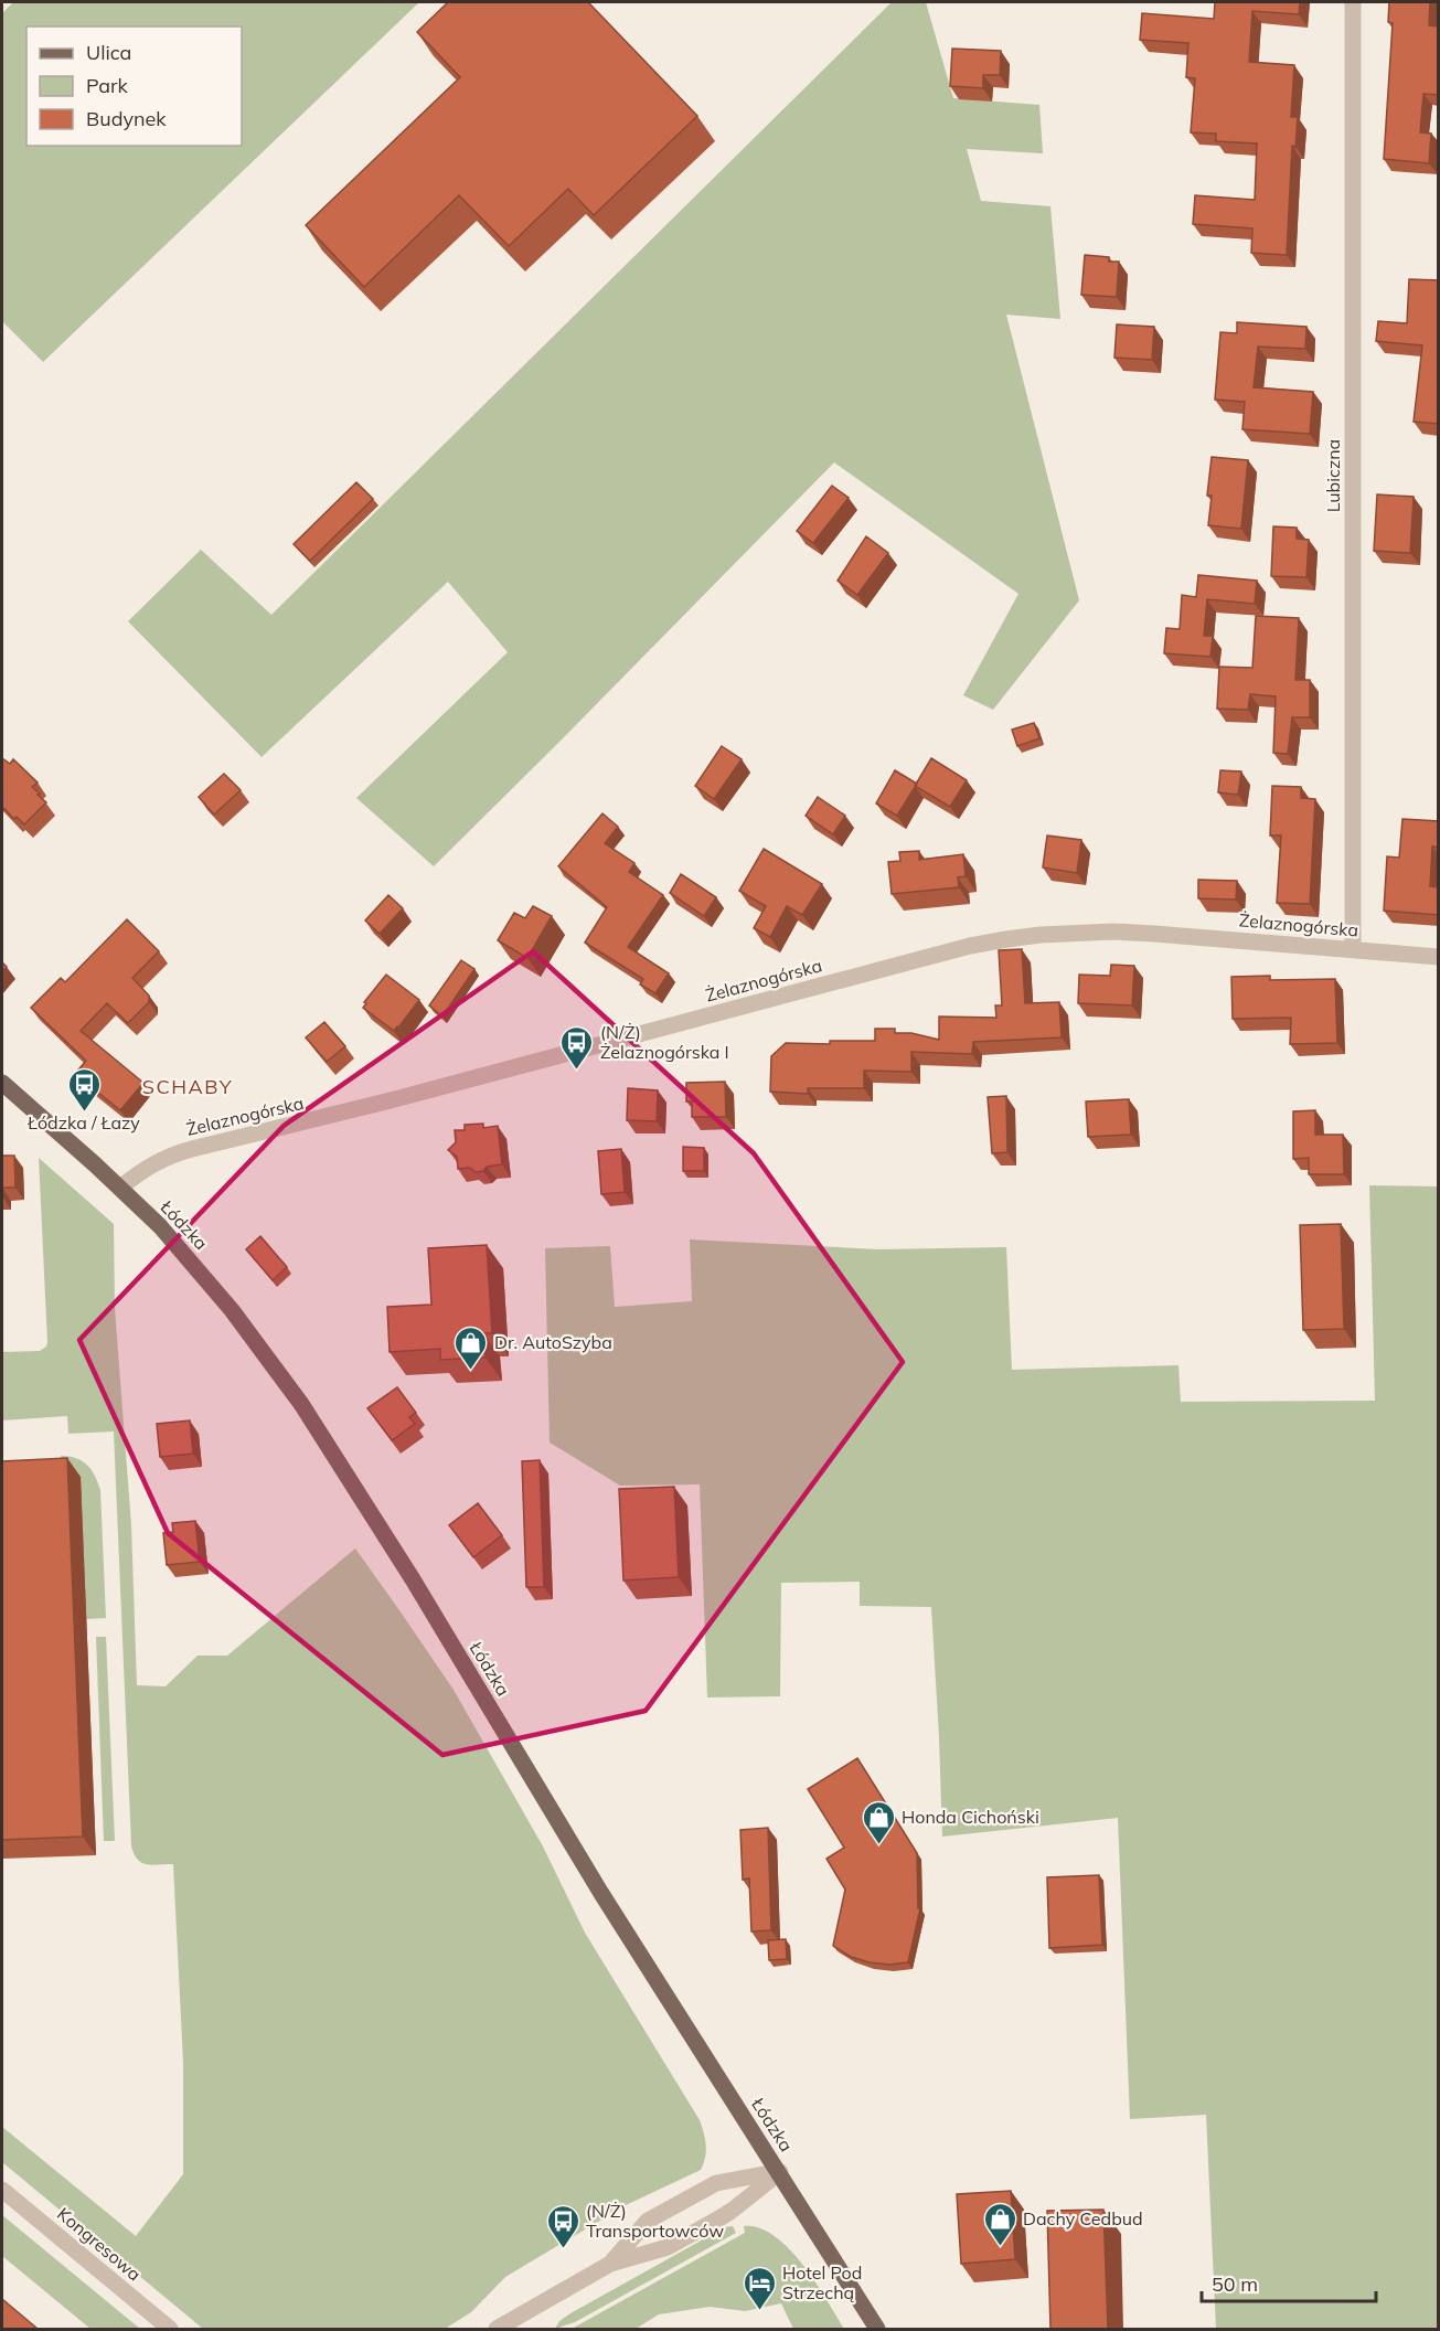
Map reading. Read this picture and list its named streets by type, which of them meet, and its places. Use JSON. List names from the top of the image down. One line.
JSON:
{"streets":{"main road":["Łódzka"],"street":["Lubiczna","Żelaznogórska","Kongresowa"]},"crossings":[["Lubiczna","Żelaznogórska"],["Żelaznogórska","Łódzka"]],"districts":["SCHABY"],"places":{"bus stop":["(N/Ż) Żelaznogórska I","Łódzka / Łazy","(N/Ż) Transportowców"],"shop":["Dr. AutoSzyba","Honda Cichoński","Dachy Cedbud"],"hotel":["Hotel Pod Strzechą"]},"legend":["Ulica","Park","Budynek"],"scale_bar":"50 m"}
